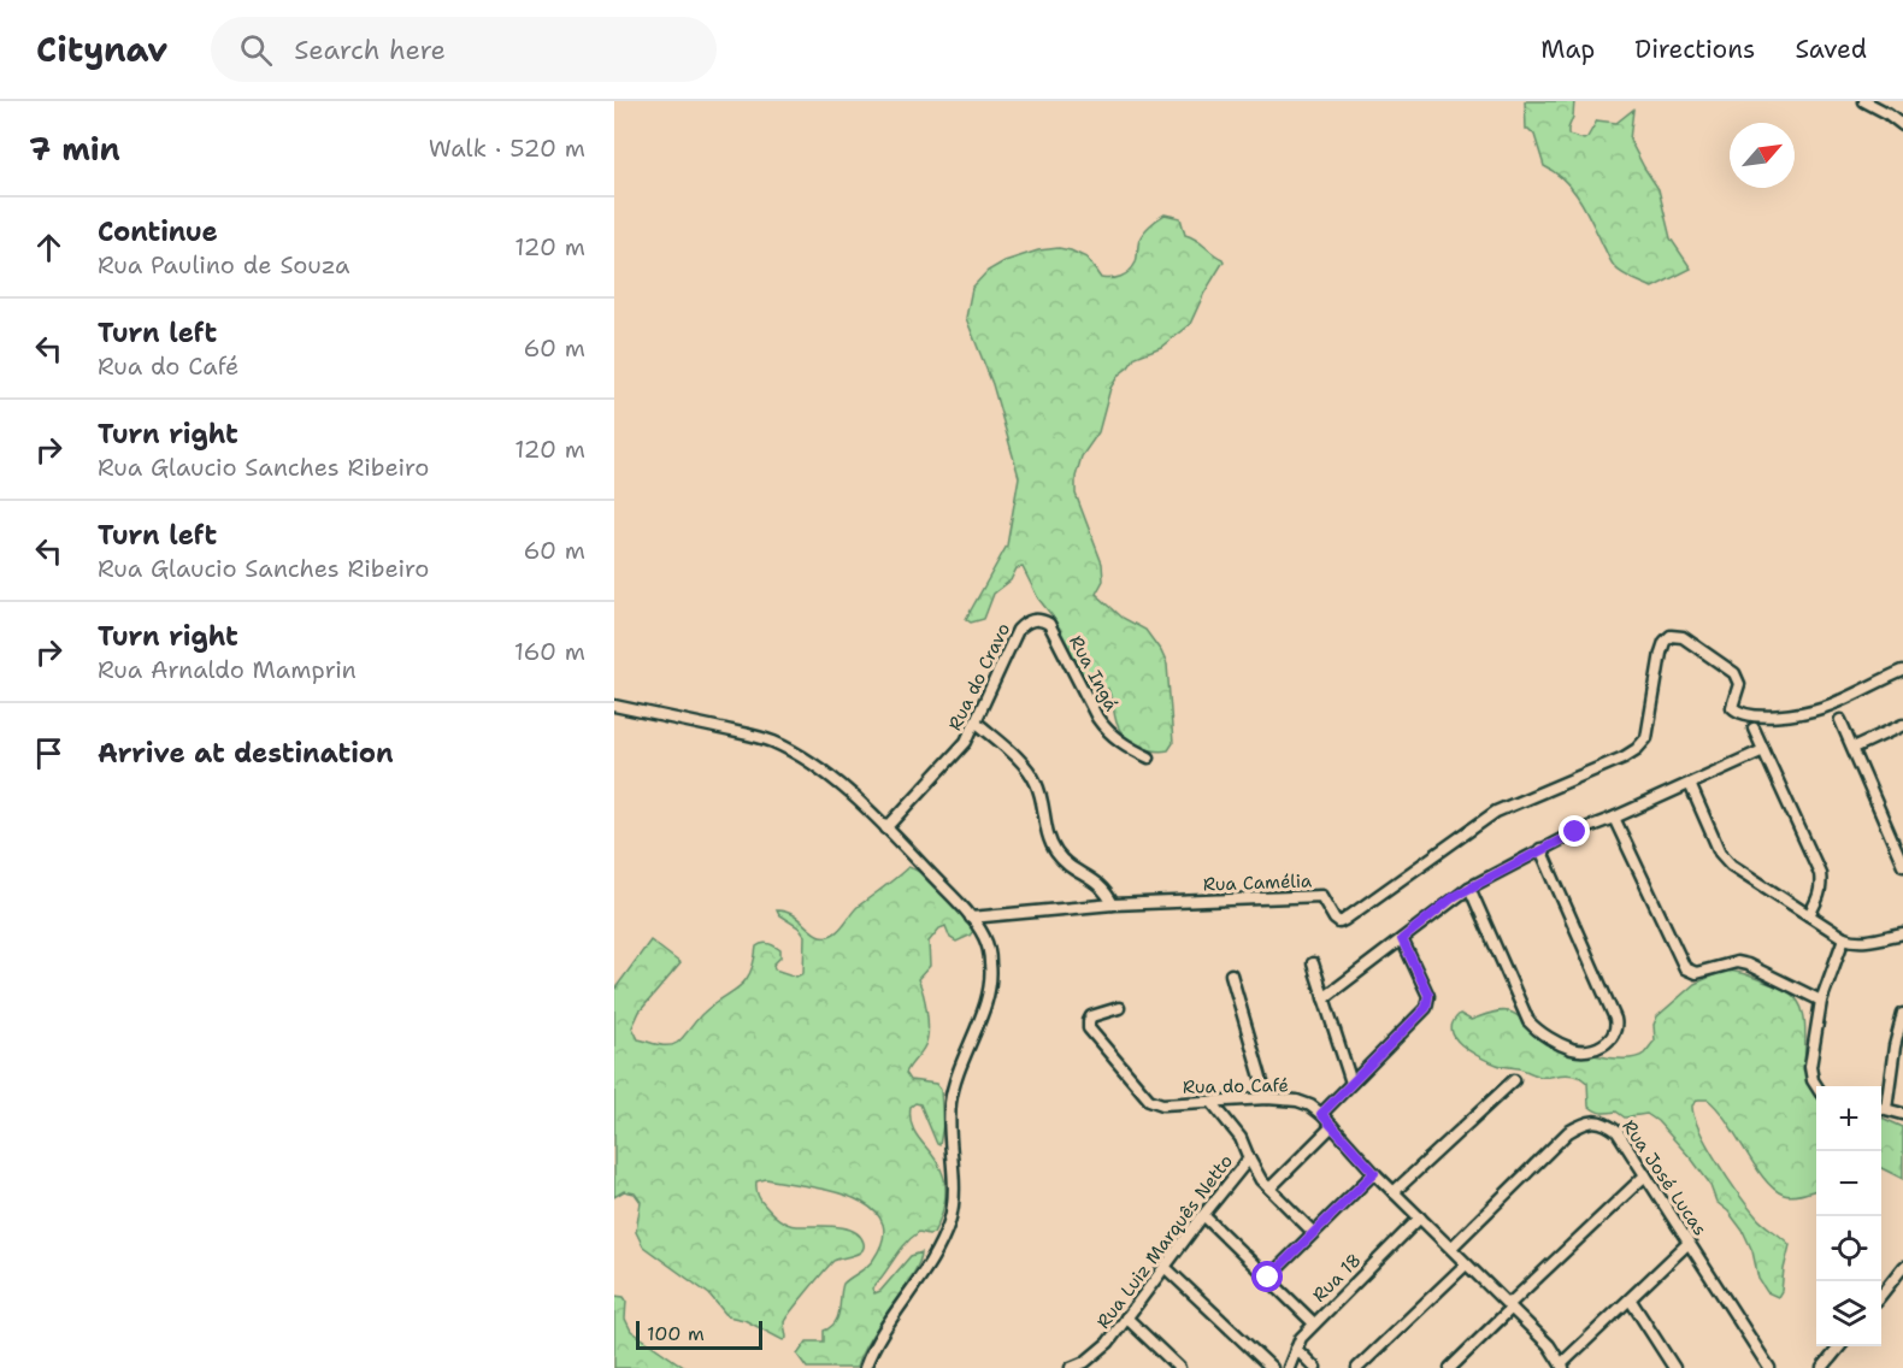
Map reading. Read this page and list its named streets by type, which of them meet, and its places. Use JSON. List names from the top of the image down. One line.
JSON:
{"streets":{"street":["Rua Ingá","Rua do Cravo","Rua Camélia","Rua do Café","Rua José Lucas","Rua Luiz Marquês Netto","Rua 18"]},"crossings":[["Rua Ingá","Rua do Cravo"],["Rua do Café","Rua José Lucas"],["Rua do Café","Rua 18"]],"scale_bar":"100 m","north":"top right","page":{"header":"Citynav","search":"Search here","nav":["Map","Directions","Saved"],"heading":["7 min","Walk · 520 m"],"list":[["Continue","Rua Paulino de Souza","120 m"],["Turn left","Rua do Café","60 m"],["Turn right","Rua Glaucio Sanches Ribeiro","120 m"],["Turn left","Rua Glaucio Sanches Ribeiro","60 m"],["Turn right","Rua Arnaldo Mamprin","160 m"],"Arrive at destination"],"map_buttons":["+","−"],"scale":"100 m"}}
